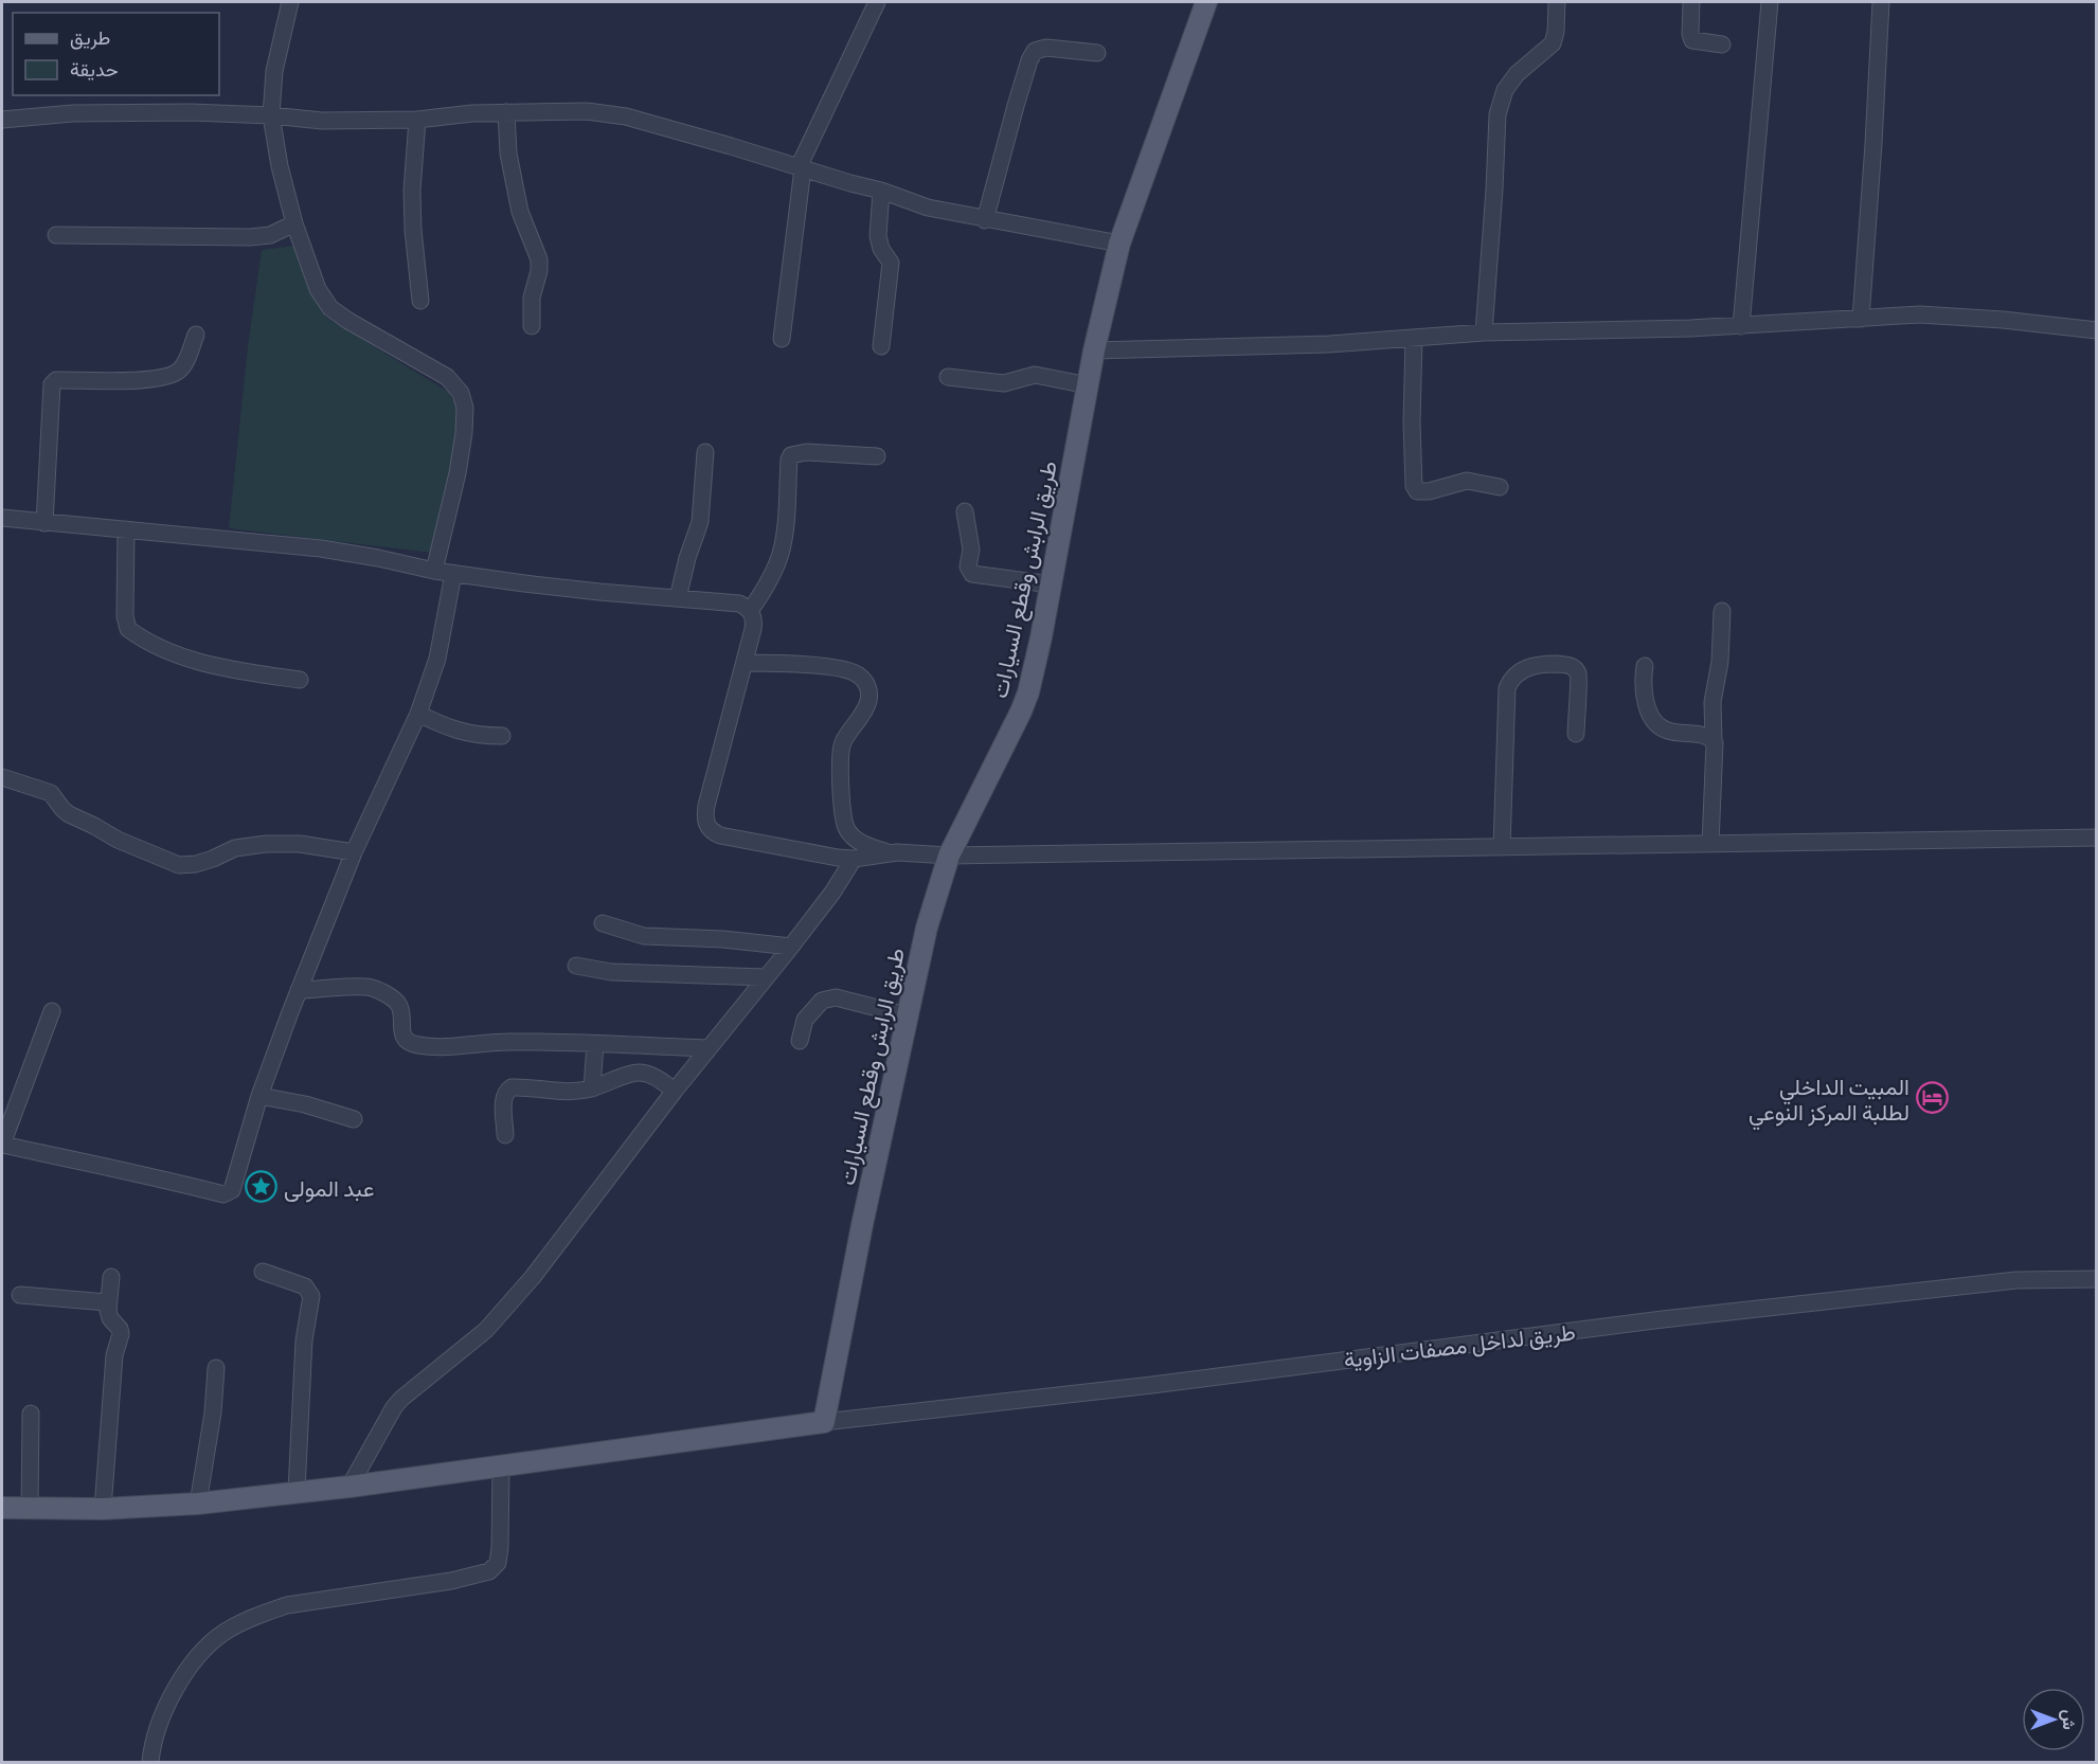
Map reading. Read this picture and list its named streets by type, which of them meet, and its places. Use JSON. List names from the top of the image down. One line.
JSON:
{"streets":{"main road":["طريق الرابش وقطع السيارات"],"street":["طريق لداخل مصفات الزاوية"]},"crossings":[["طريق الرابش وقطع السيارات","طريق لداخل مصفات الزاوية"]],"places":{"hotel":["المبيت الداخلي لطلبة المركز النوعي"],"place":["عبد المولى"]},"legend":["طريق","حديقة"],"north":"right"}
